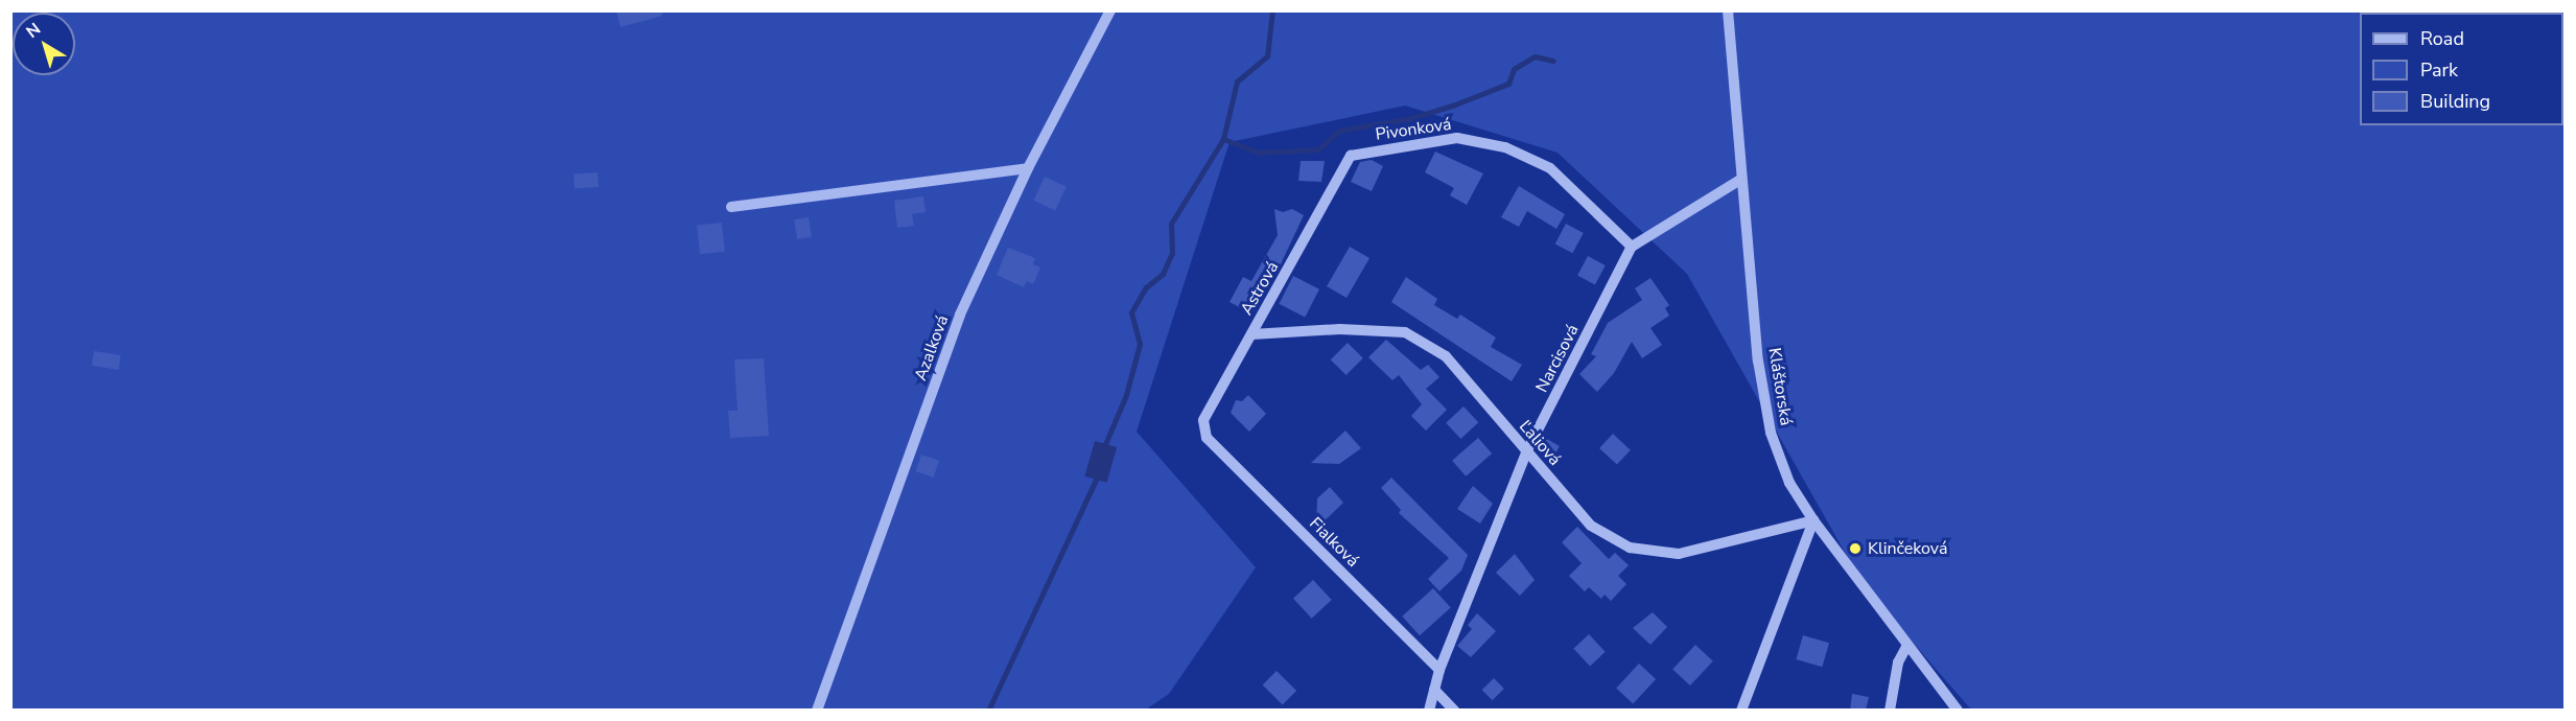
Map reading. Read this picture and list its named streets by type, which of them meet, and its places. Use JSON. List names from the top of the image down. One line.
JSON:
{"streets":{"street":["Pivonková","Astrová","Azalková","Narcisová","Kláštorská","Ľaliová","Fialková"]},"crossings":[["Pivonková","Astrová"],["Pivonková","Narcisová"],["Astrová","Ľaliová"],["Astrová","Fialková"],["Narcisová","Ľaliová"],["Narcisová","Fialková"],["Kláštorská","Ľaliová"]],"places":["Klinčeková"],"legend":["Road","Park","Building"],"north":"top left"}
